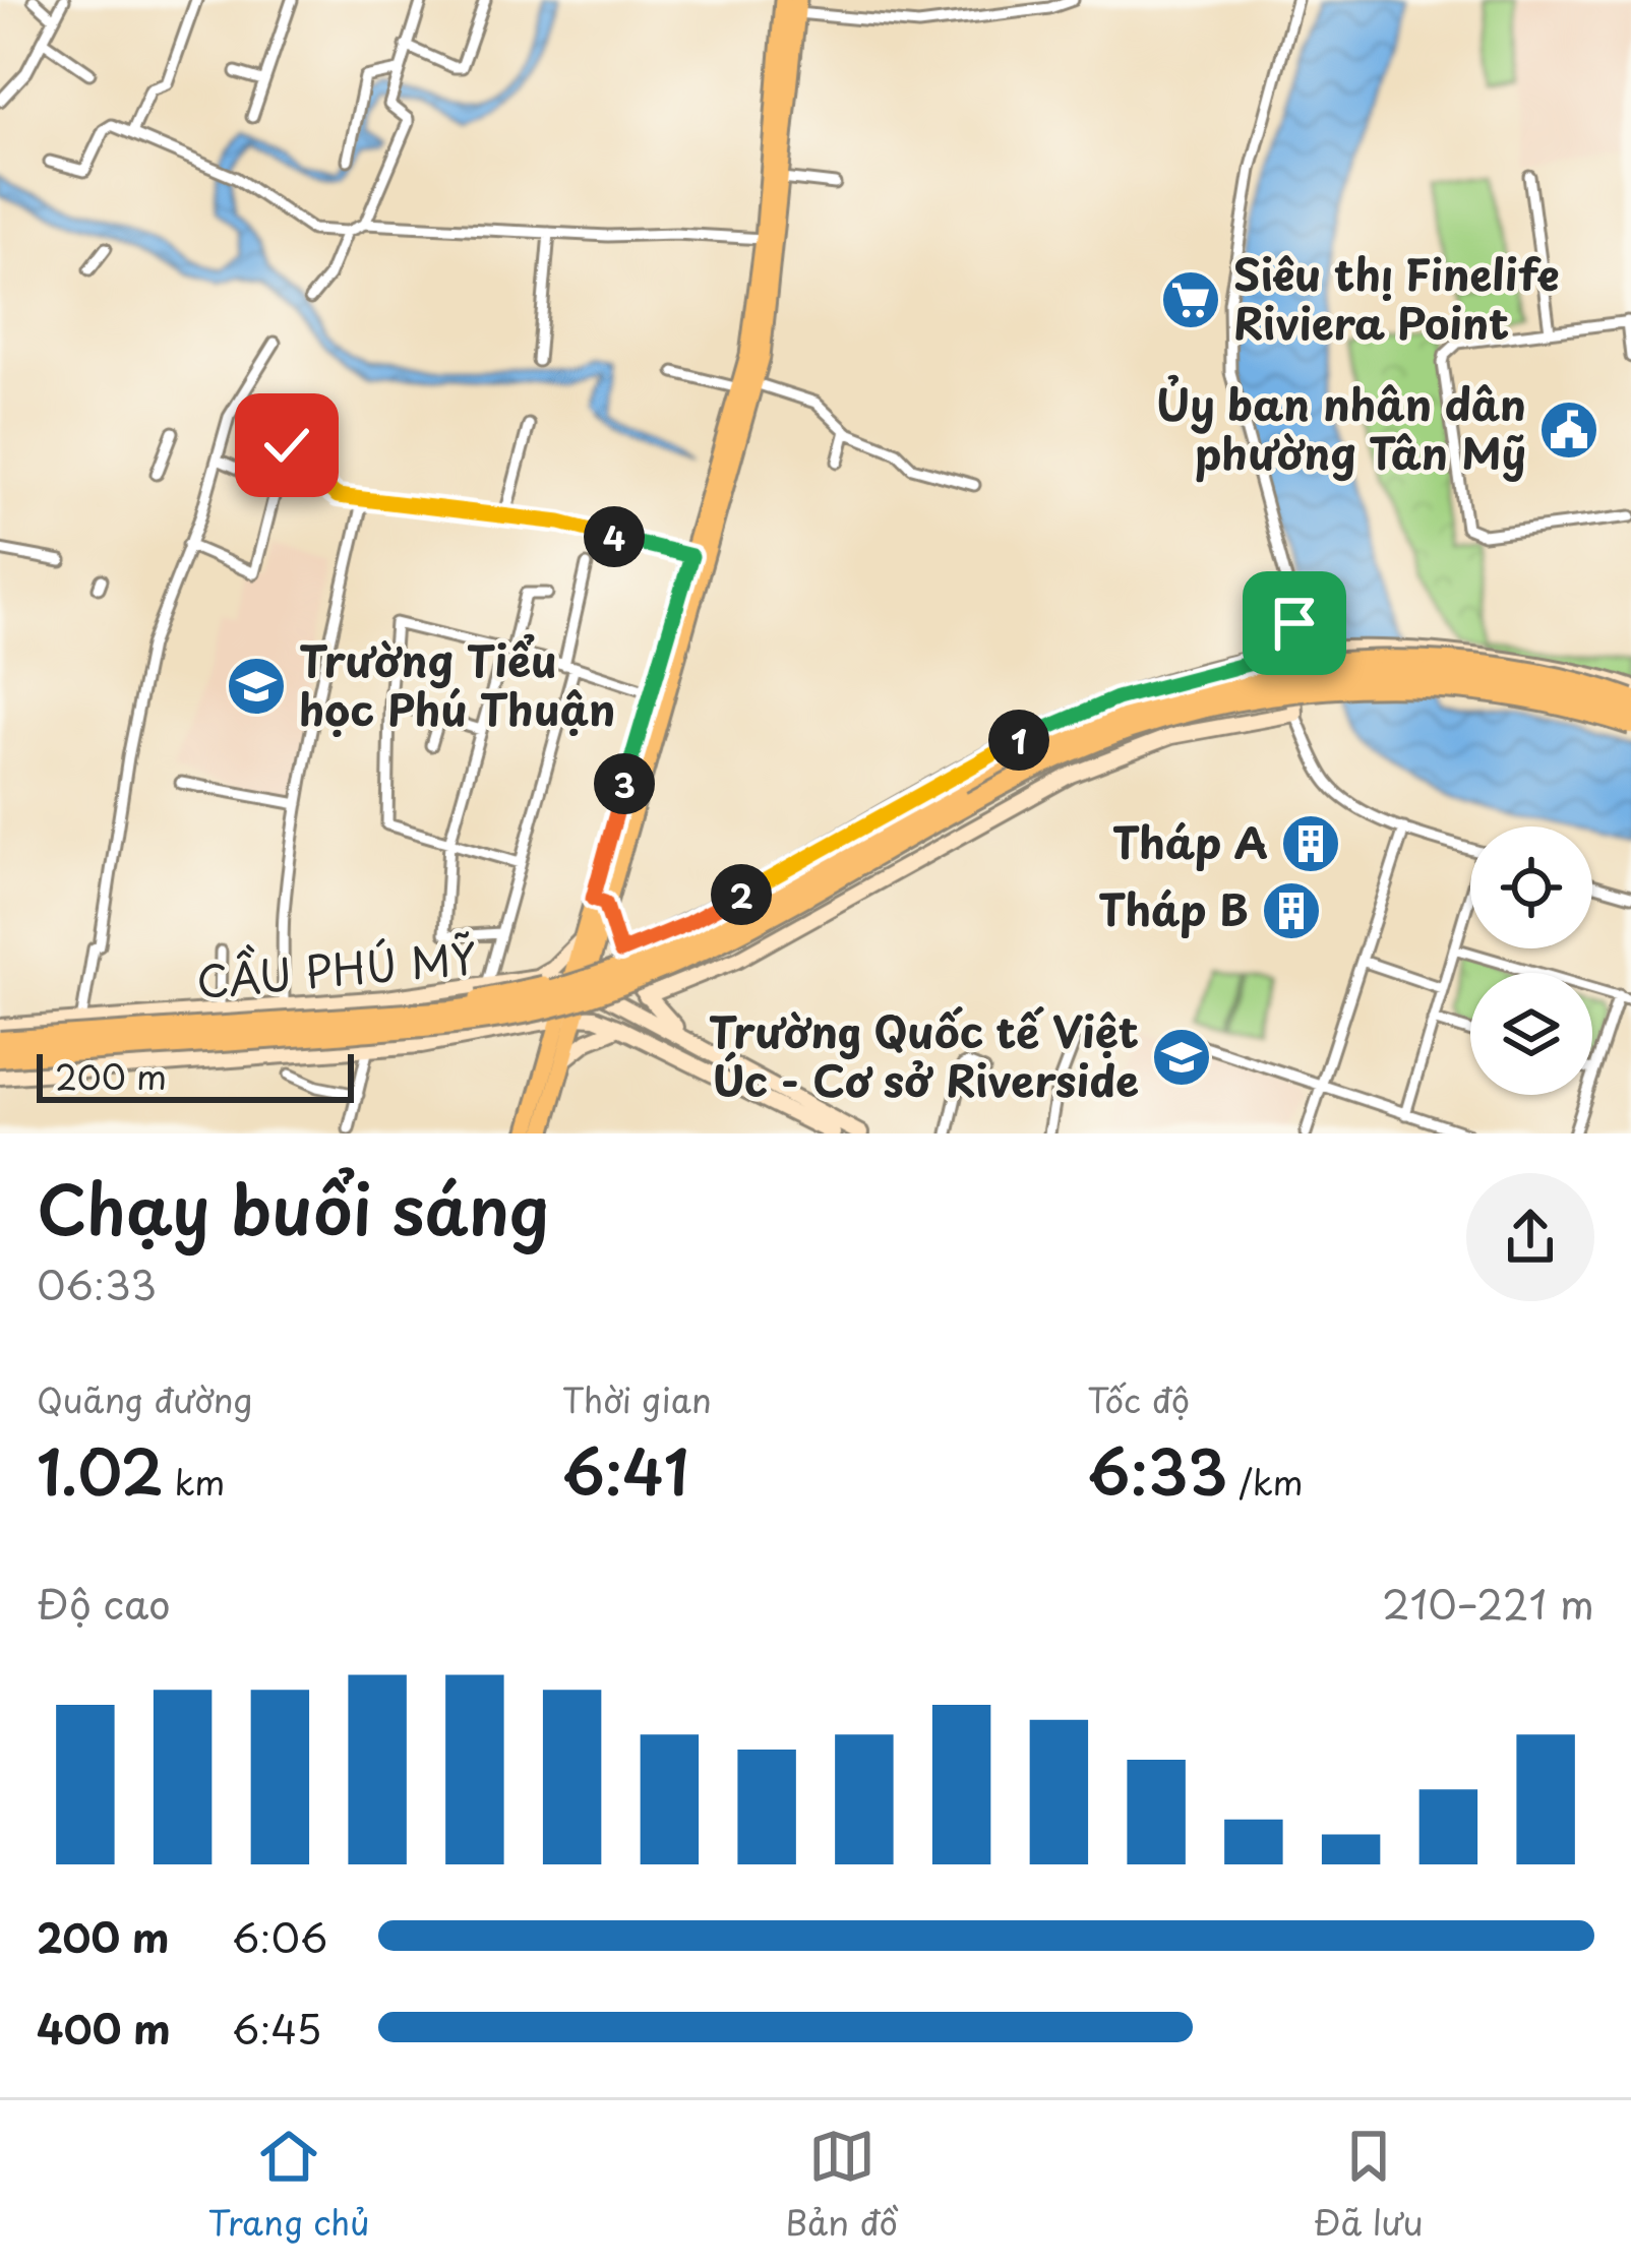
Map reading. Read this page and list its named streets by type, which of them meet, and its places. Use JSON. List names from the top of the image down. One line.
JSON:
{"streets":{"highway":["CẦU PHÚ MỸ"]},"places":{"supermarket":["Siêu thị Finelife Riviera Point"],"public building":["Ủy ban nhân dân phường Tân Mỹ"],"school or university":["Trường Tiểu học Phú Thuận","Trường Quốc tế Việt Úc - Cơ sở Riverside"],"building":["Tháp A","Tháp B"]},"scale_bar":"200 m","page":{"pins":["4","1","3","2"],"scale":"200 m","heading":["Chạy buổi sáng","06:33"],"stats":[["Quãng đường","1.02 km"],["Thời gian","6:41"],["Tốc độ","6:33 /km"]],"chart":["Độ cao","210–221 m"],"list":[{"name":"200 m","note":"6:06"},{"name":"400 m","note":"6:45"}],"tabs":["Trang chủ","Bản đồ","Đã lưu"]}}
